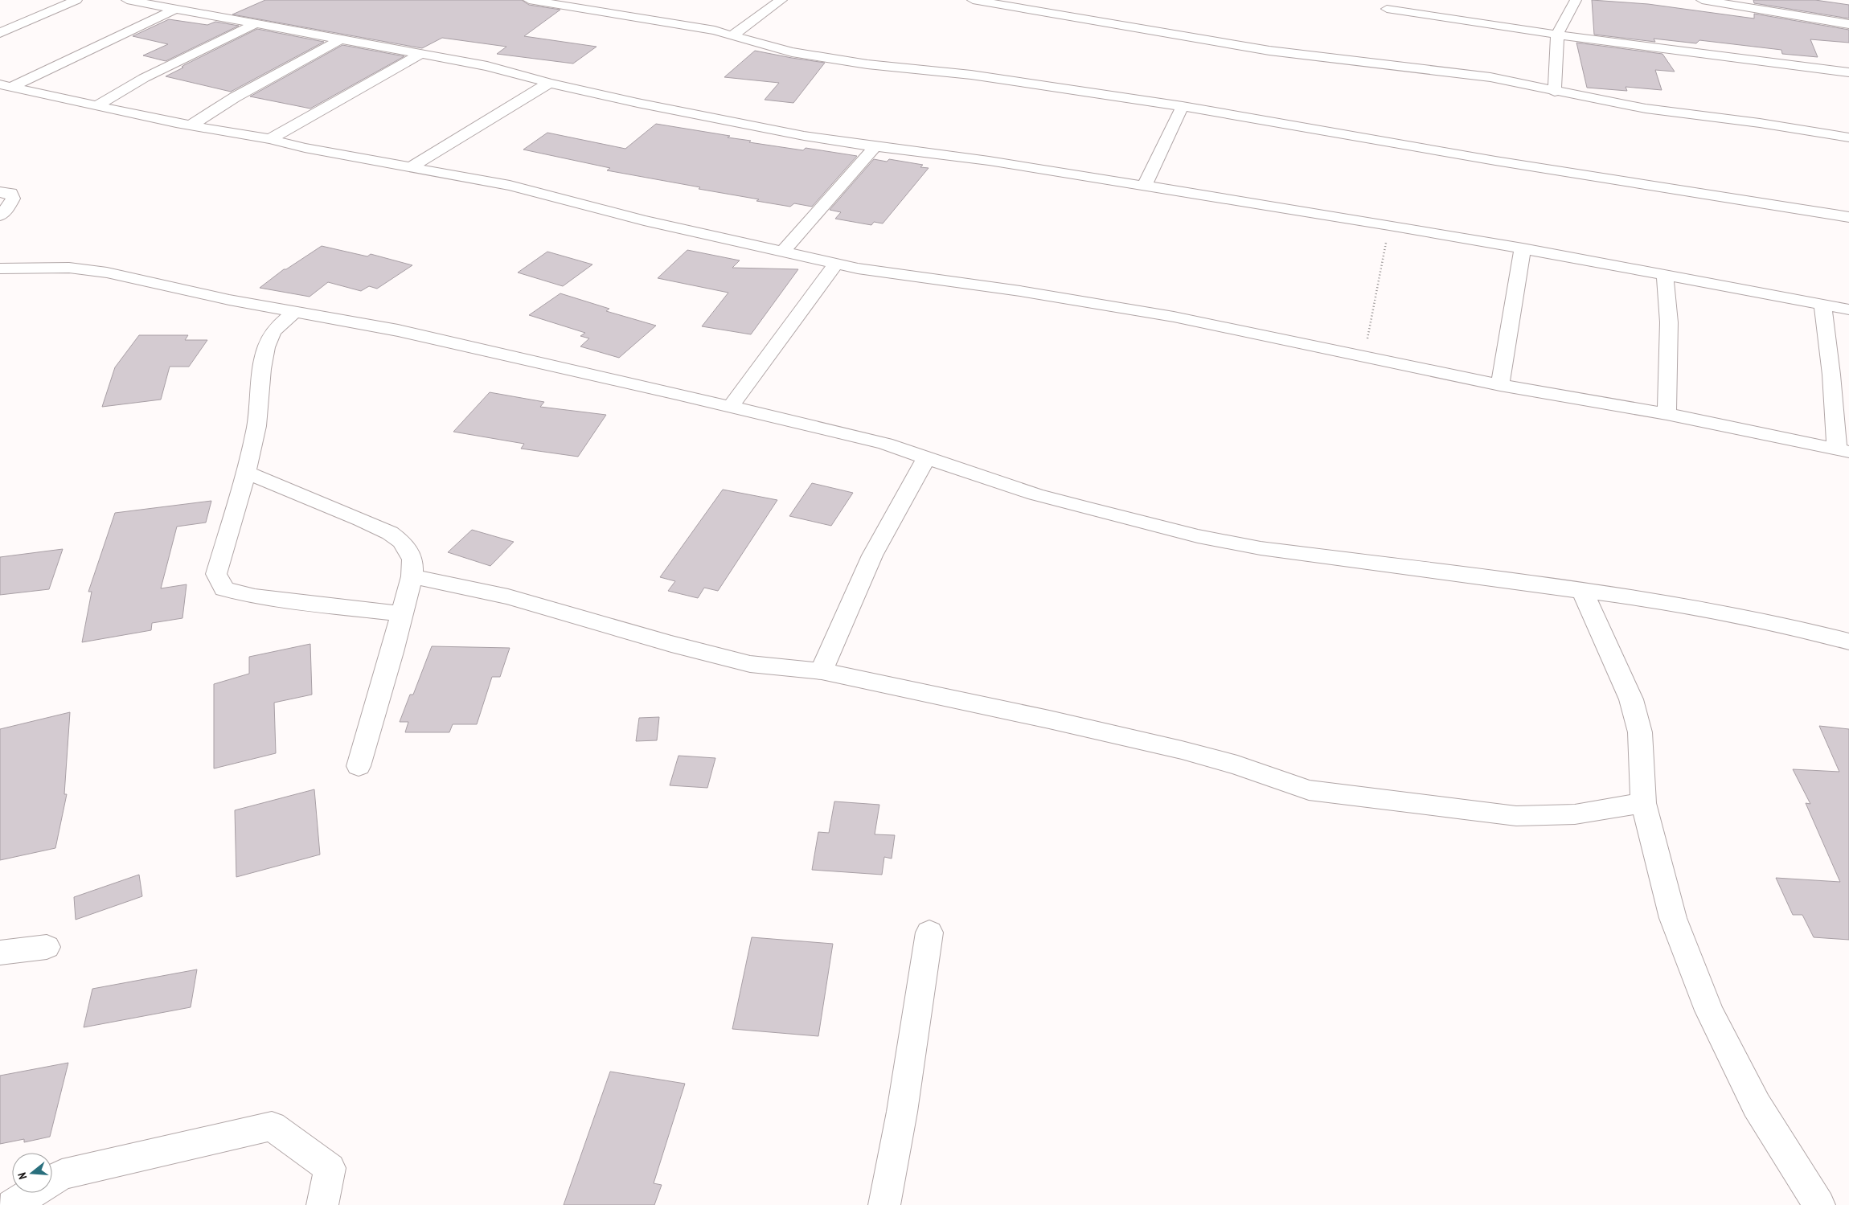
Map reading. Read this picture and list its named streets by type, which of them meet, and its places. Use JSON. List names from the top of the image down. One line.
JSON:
{"north":"left"}
